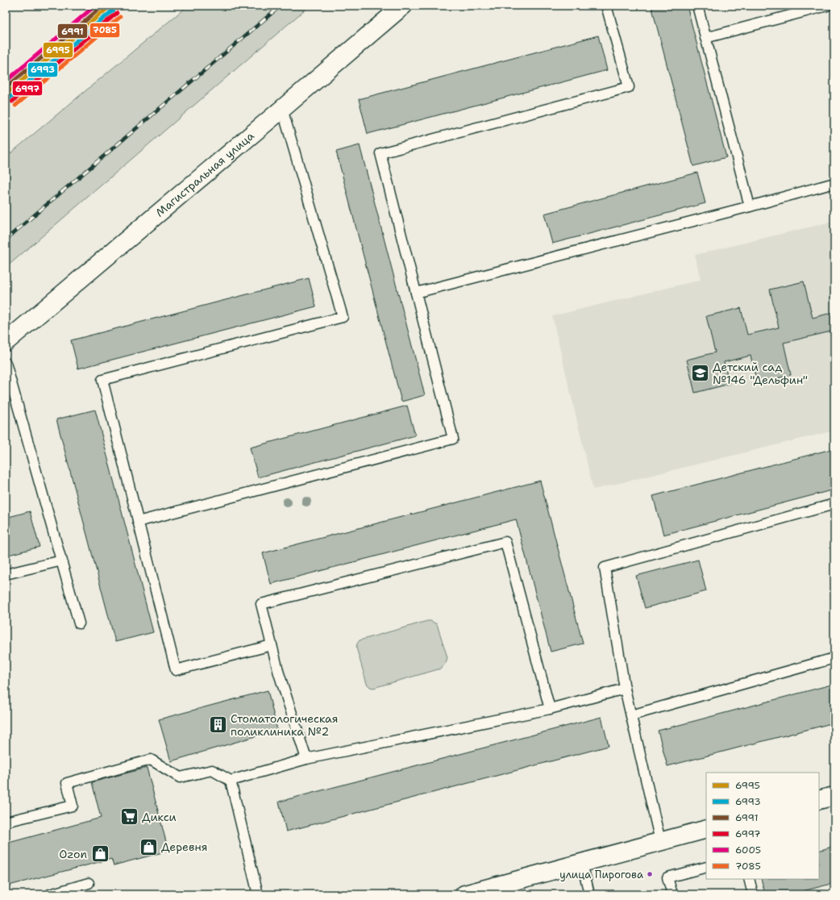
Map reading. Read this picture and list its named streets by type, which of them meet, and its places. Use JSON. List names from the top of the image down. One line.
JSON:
{"streets":{"street":["Магистральная улица"]},"places":{"school or university":["Детский сад №146 \"Дельфин\""],"building":["Стоматологическая поликлиника №2"],"supermarket":["Дикси"],"shop":["Деревня","Ozon"],"other":["улица Пирогова"]},"lines":["transit line 6995","transit line 6991","transit line 6005","transit line 6993","transit line 6997","transit line 7085"],"legend":["6995","6993","6991","6997","6005","7085"]}
